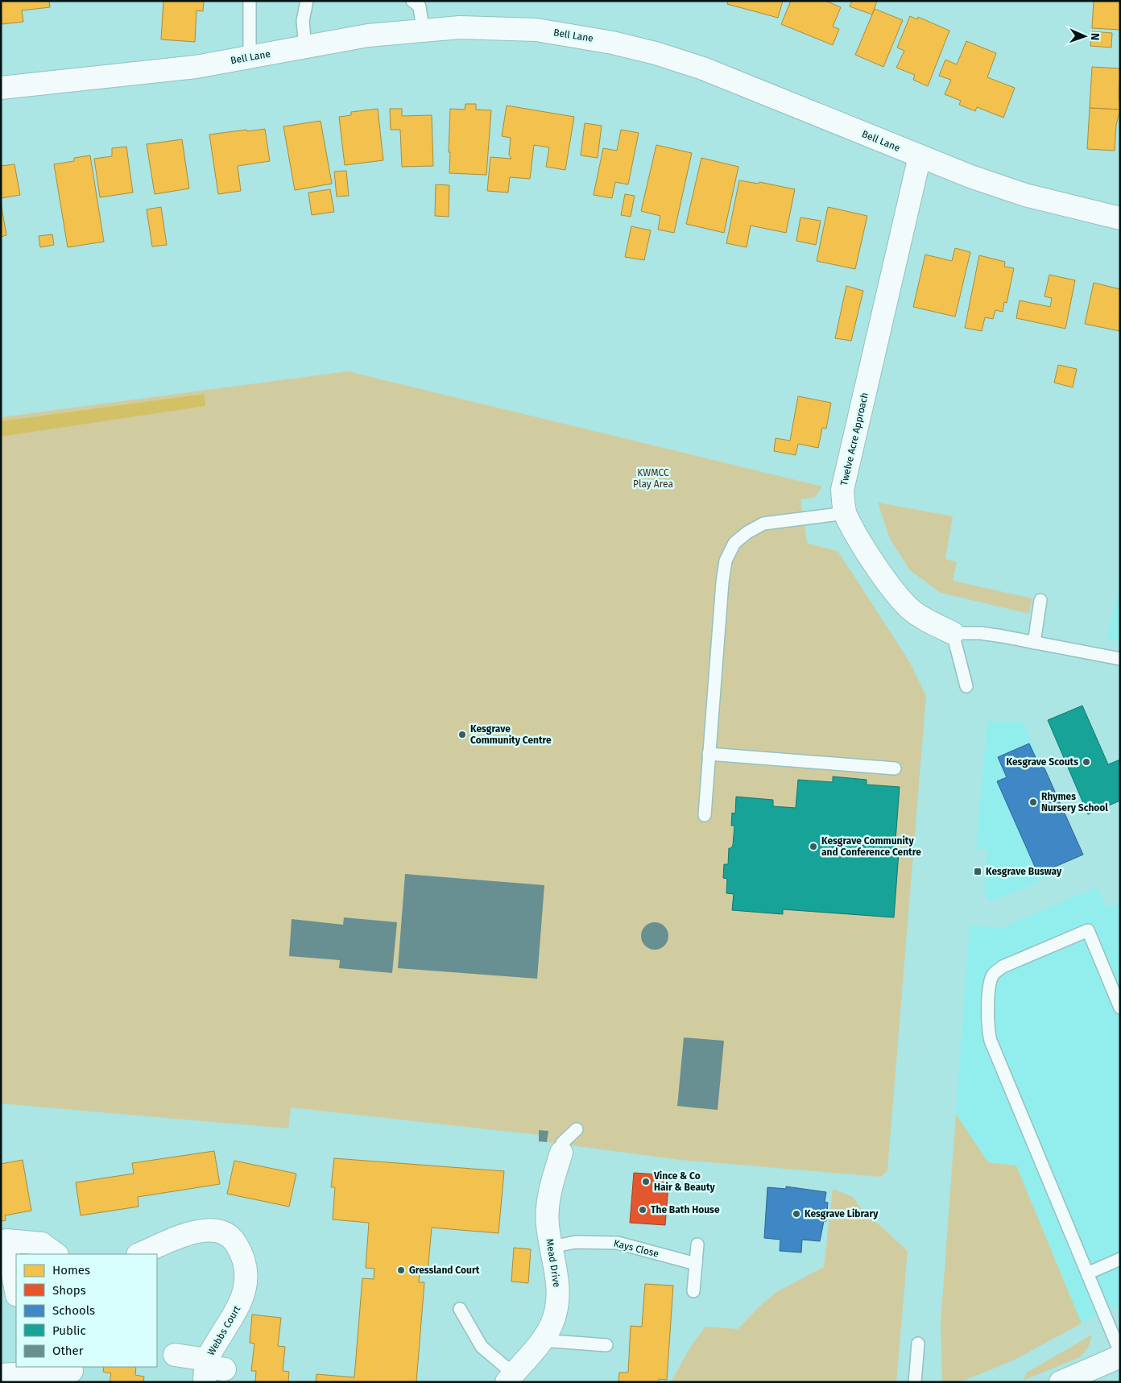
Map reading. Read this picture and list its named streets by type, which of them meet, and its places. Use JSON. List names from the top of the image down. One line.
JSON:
{"streets":{"street":["Bell Lane","Twelve Acre Approach","Mead Drive","Webbs Court"],"lane":["Kays Close"]},"crossings":[["Bell Lane","Twelve Acre Approach"],["Kays Close","Mead Drive"]],"parks":["KWMCC Play Area"],"places":{"other":["Kesgrave Community Centre","Kesgrave Scouts","Rhymes Nursery School","Kesgrave Community and Conference Centre","Vince & Co Hair & Beauty","The Bath House","Kesgrave Library","Gressland Court"],"transit":["Kesgrave Busway"]},"legend":["Homes","Shops","Schools","Public","Other"],"north":"right"}
